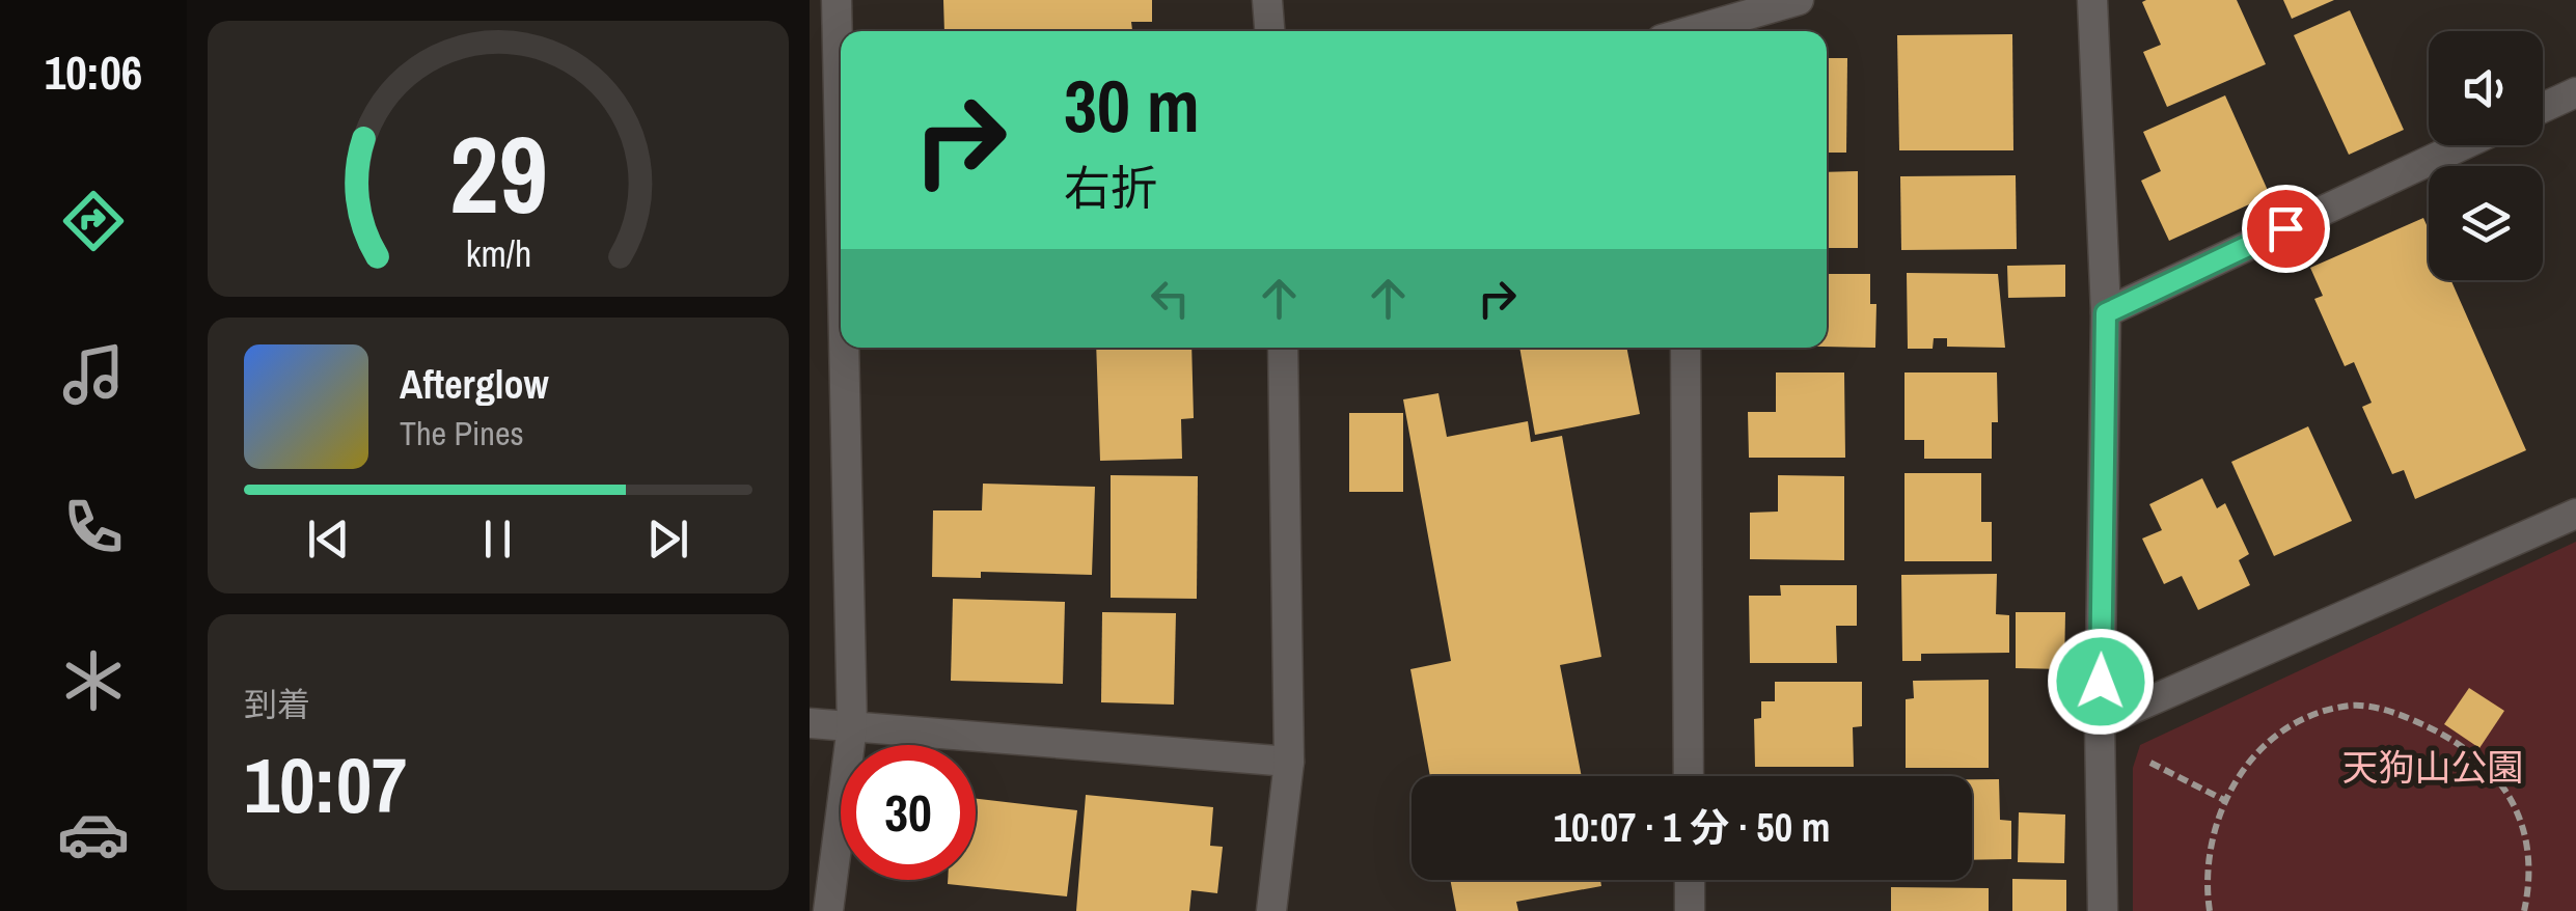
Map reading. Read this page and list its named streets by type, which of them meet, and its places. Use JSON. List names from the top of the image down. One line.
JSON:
{"parks":["天狗山公園"],"page":{"tabs":"10:06","turn":["30 m","右折"],"song":["Afterglow","The Pines"],"tile":["到着","10:07"],"limit":"30","trip":"10:07 · 1 分 · 50 m","gauge":["29","km/h"]}}
